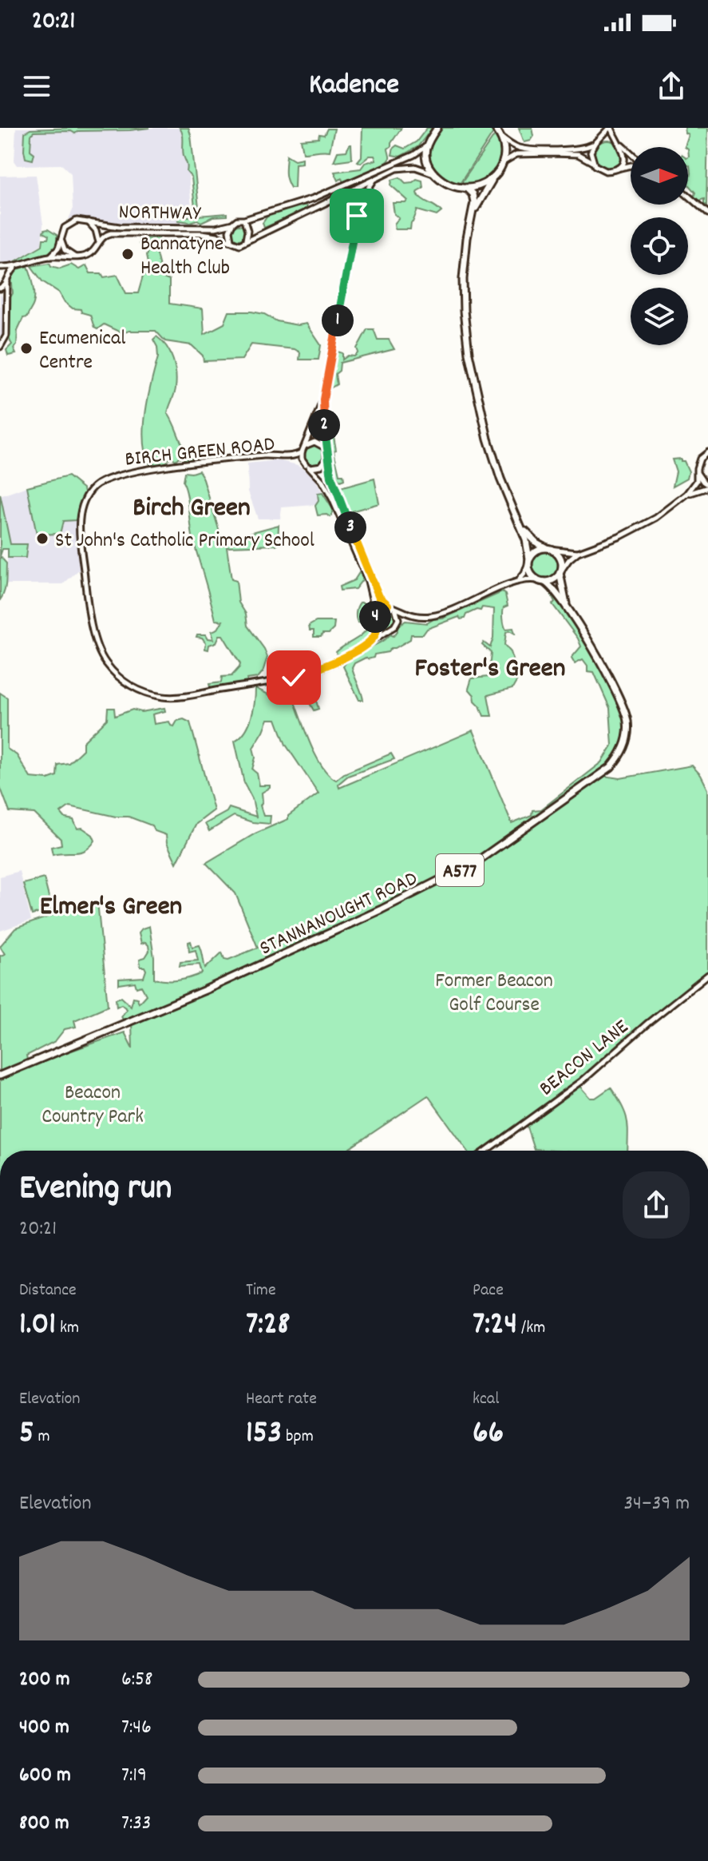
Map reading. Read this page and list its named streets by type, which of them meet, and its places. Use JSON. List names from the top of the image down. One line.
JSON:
{"streets":{"main road":["A577","STANNANOUGHT ROAD"],"street":["NORTHWAY","BIRCH GREEN ROAD","BEACON LANE"]},"crossings":[["A577","STANNANOUGHT ROAD"]],"districts":["Birch Green","Foster's Green","Elmer's Green"],"parks":["Former Beacon Golf Course","Beacon Country Park"],"places":["Bannatyne Health Club","Ecumenical Centre","St John's Catholic Primary School"],"north":"right","page":{"status":"20:21","header":"Kadence","pins":["1","2","3","4"],"heading":["Evening run","20:21"],"stats":[["Distance","1.01 km"],["Time","7:28"],["Pace","7:24 /km"],["Elevation","5 m"],["Heart rate","153 bpm"],["kcal","66"]],"chart":["Elevation","34–39 m"],"list":[{"name":"200 m","note":"6:58"},{"name":"400 m","note":"7:46"},{"name":"600 m","note":"7:19"},{"name":"800 m","note":"7:33"}]}}
